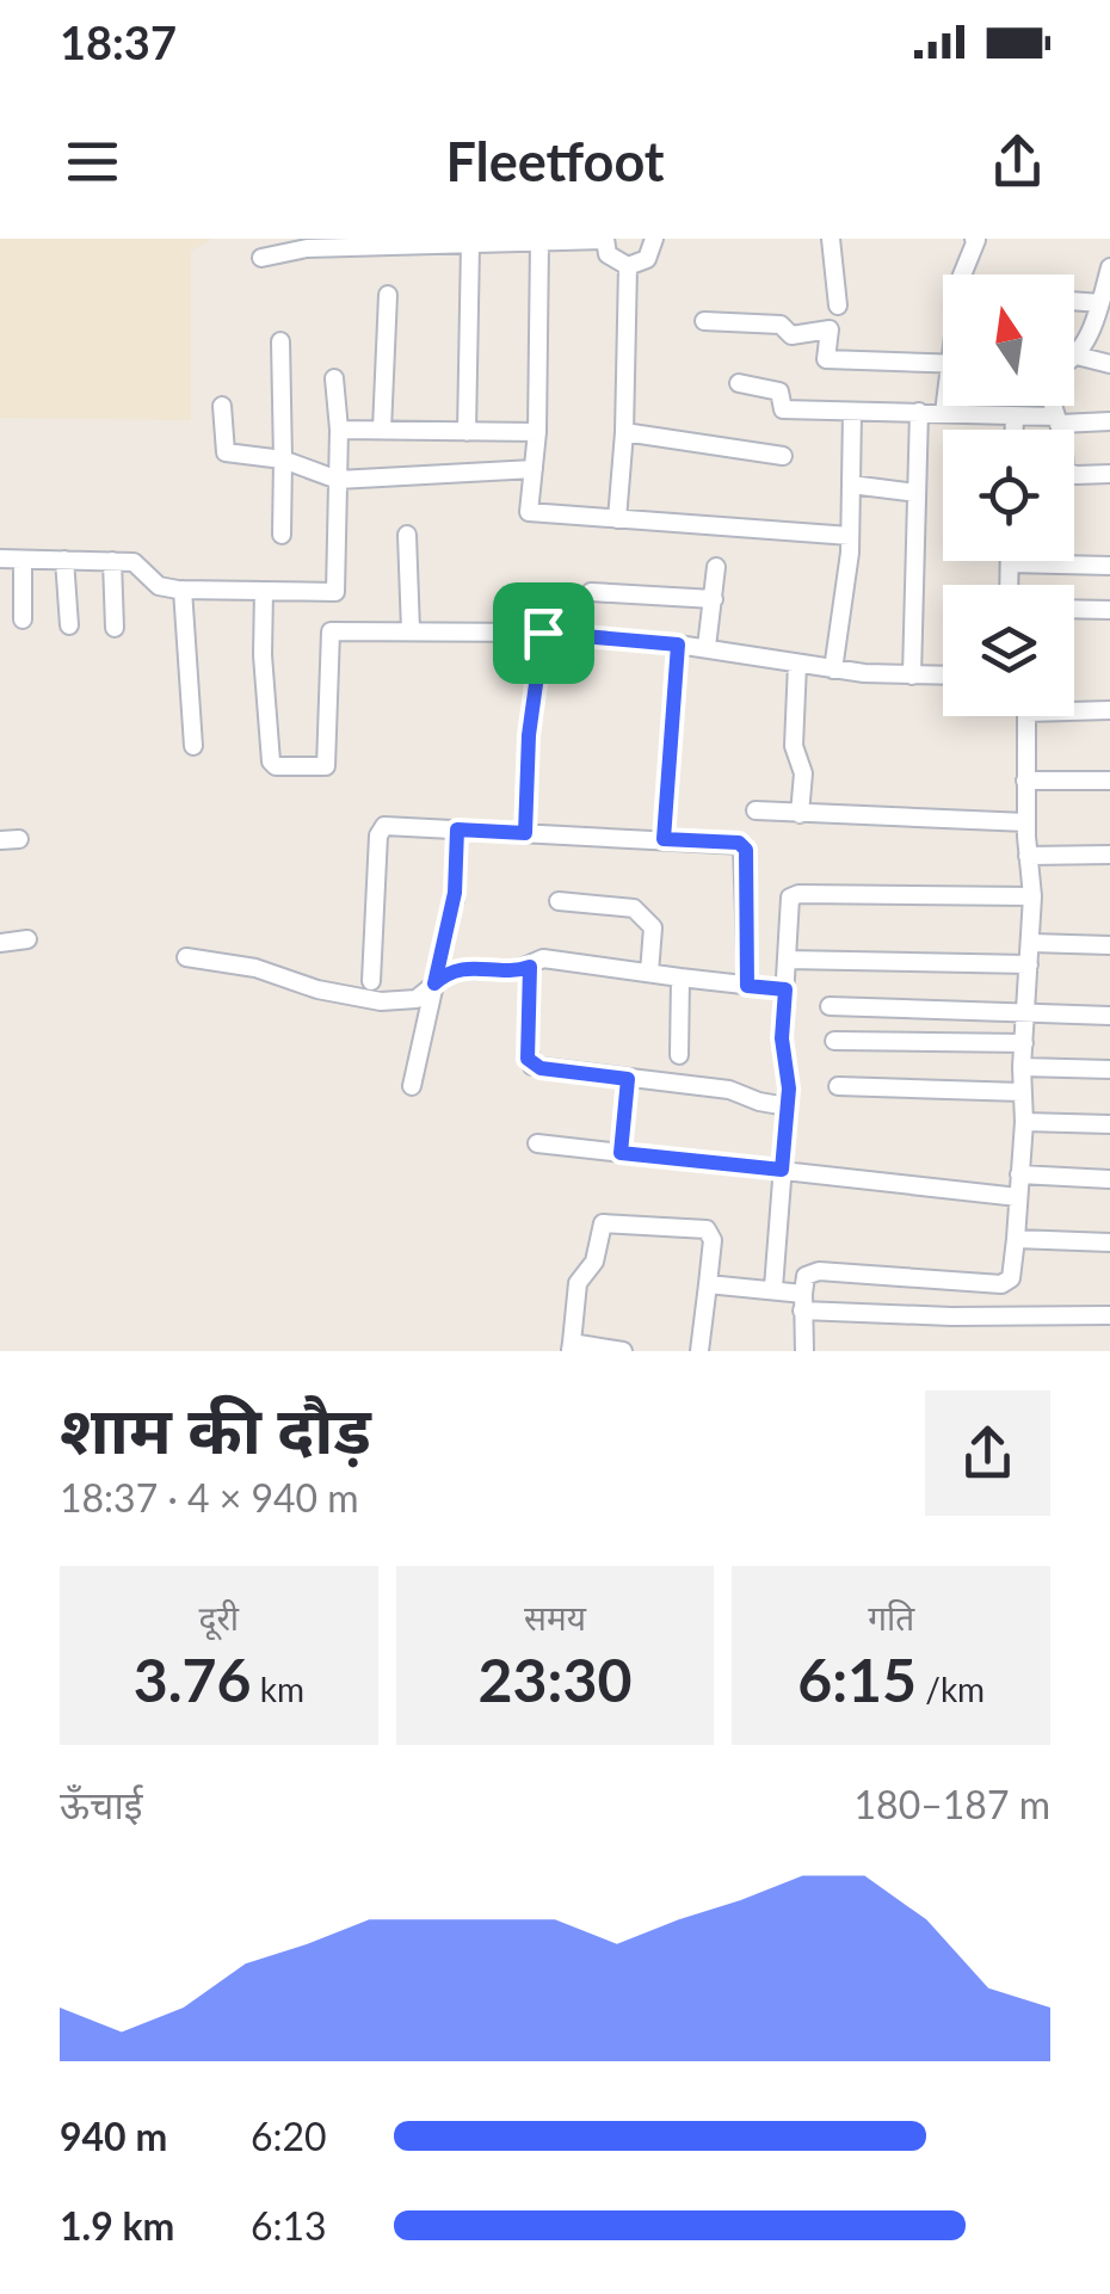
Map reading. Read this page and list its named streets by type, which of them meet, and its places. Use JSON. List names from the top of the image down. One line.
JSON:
{"north":"top","page":{"status":"18:37","header":"Fleetfoot","heading":["शाम की दौड़","18:37 · 4 × 940 m"],"stats":[["दूरी","3.76 km"],["समय","23:30"],["गति","6:15 /km"]],"chart":["ऊँचाई","180–187 m"],"list":[{"name":"940 m","note":"6:20"},{"name":"1.9 km","note":"6:13"}]}}
